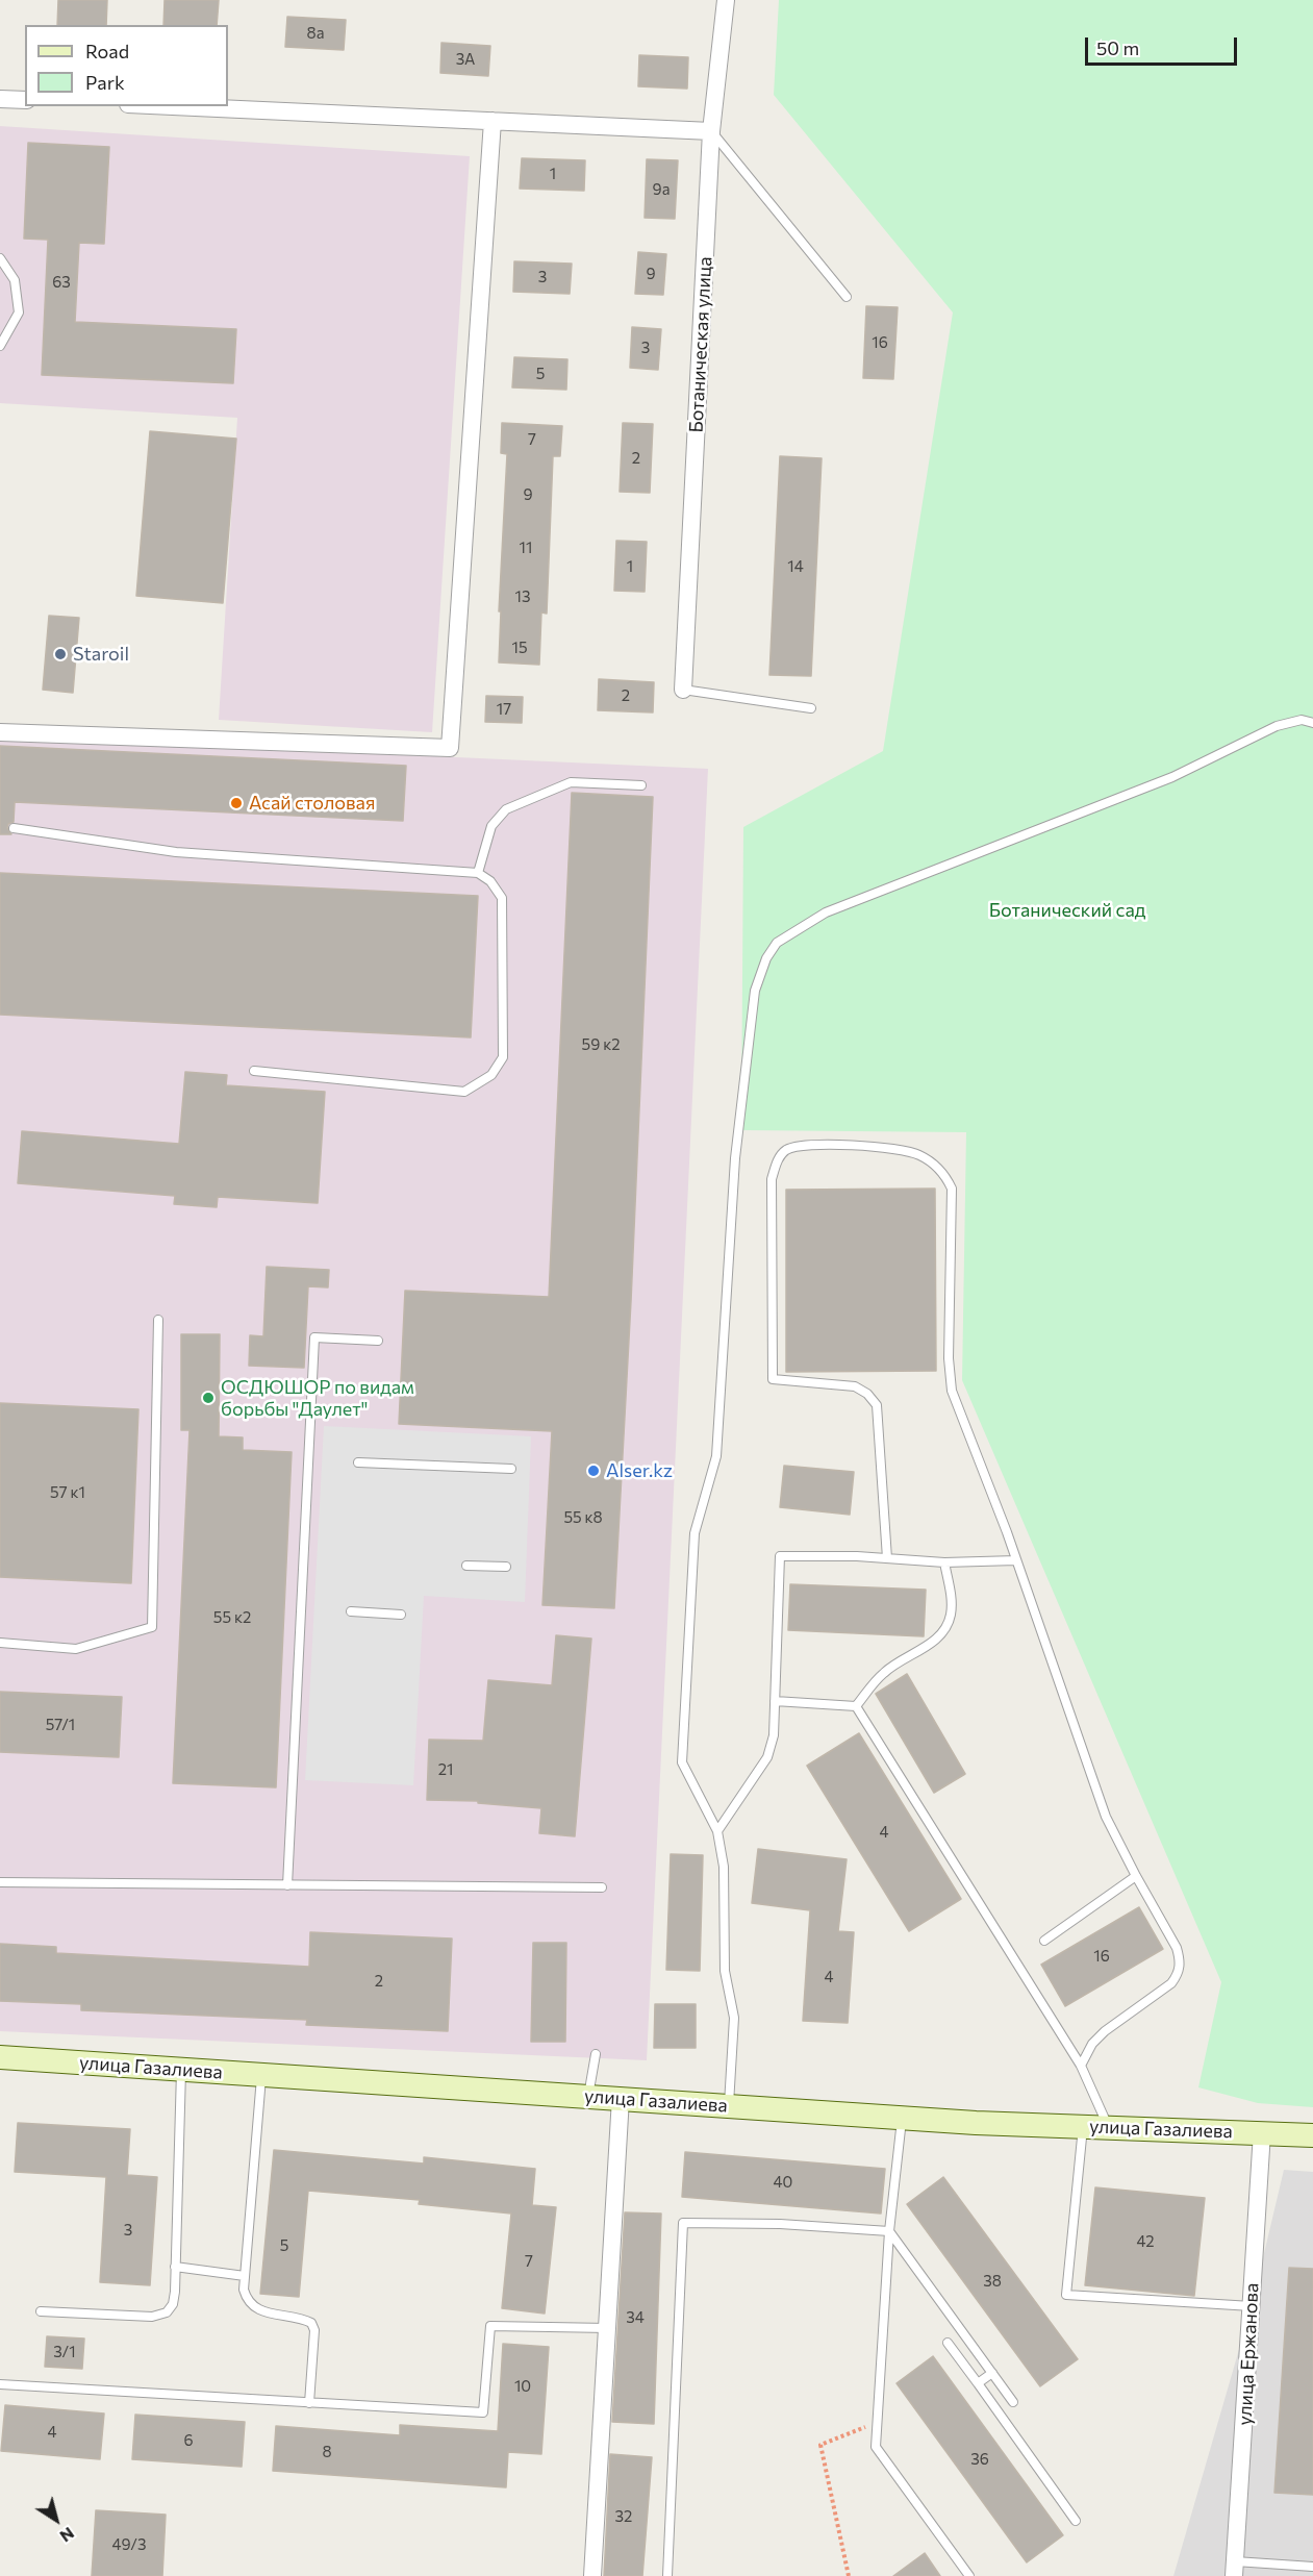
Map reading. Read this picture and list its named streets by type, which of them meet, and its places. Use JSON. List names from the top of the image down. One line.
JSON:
{"streets":{"main road":["улица Газалиева"],"street":["Ботаническая улица","улица Ержанова"]},"crossings":[["улица Газалиева","улица Ержанова"]],"parks":["Ботанический сад"],"places":["Staroil","Асай столовая","ОСДЮШОР по видам борьбы \"Даулет\"","Alser.kz"],"house_numbers":["8а","3А","1","9а","9","3","63","16","3","5","7","2","9","11","1","14","13","15","2","17","59 к2","57 к1","55 к8","55 к2","57/1","21","4","16","4","2","40","3","42","5","7","38","34","3/1","10","4","6","8","36","32","49/3"],"legend":["Road","Park"],"scale_bar":"50 m","north":"bottom right"}
